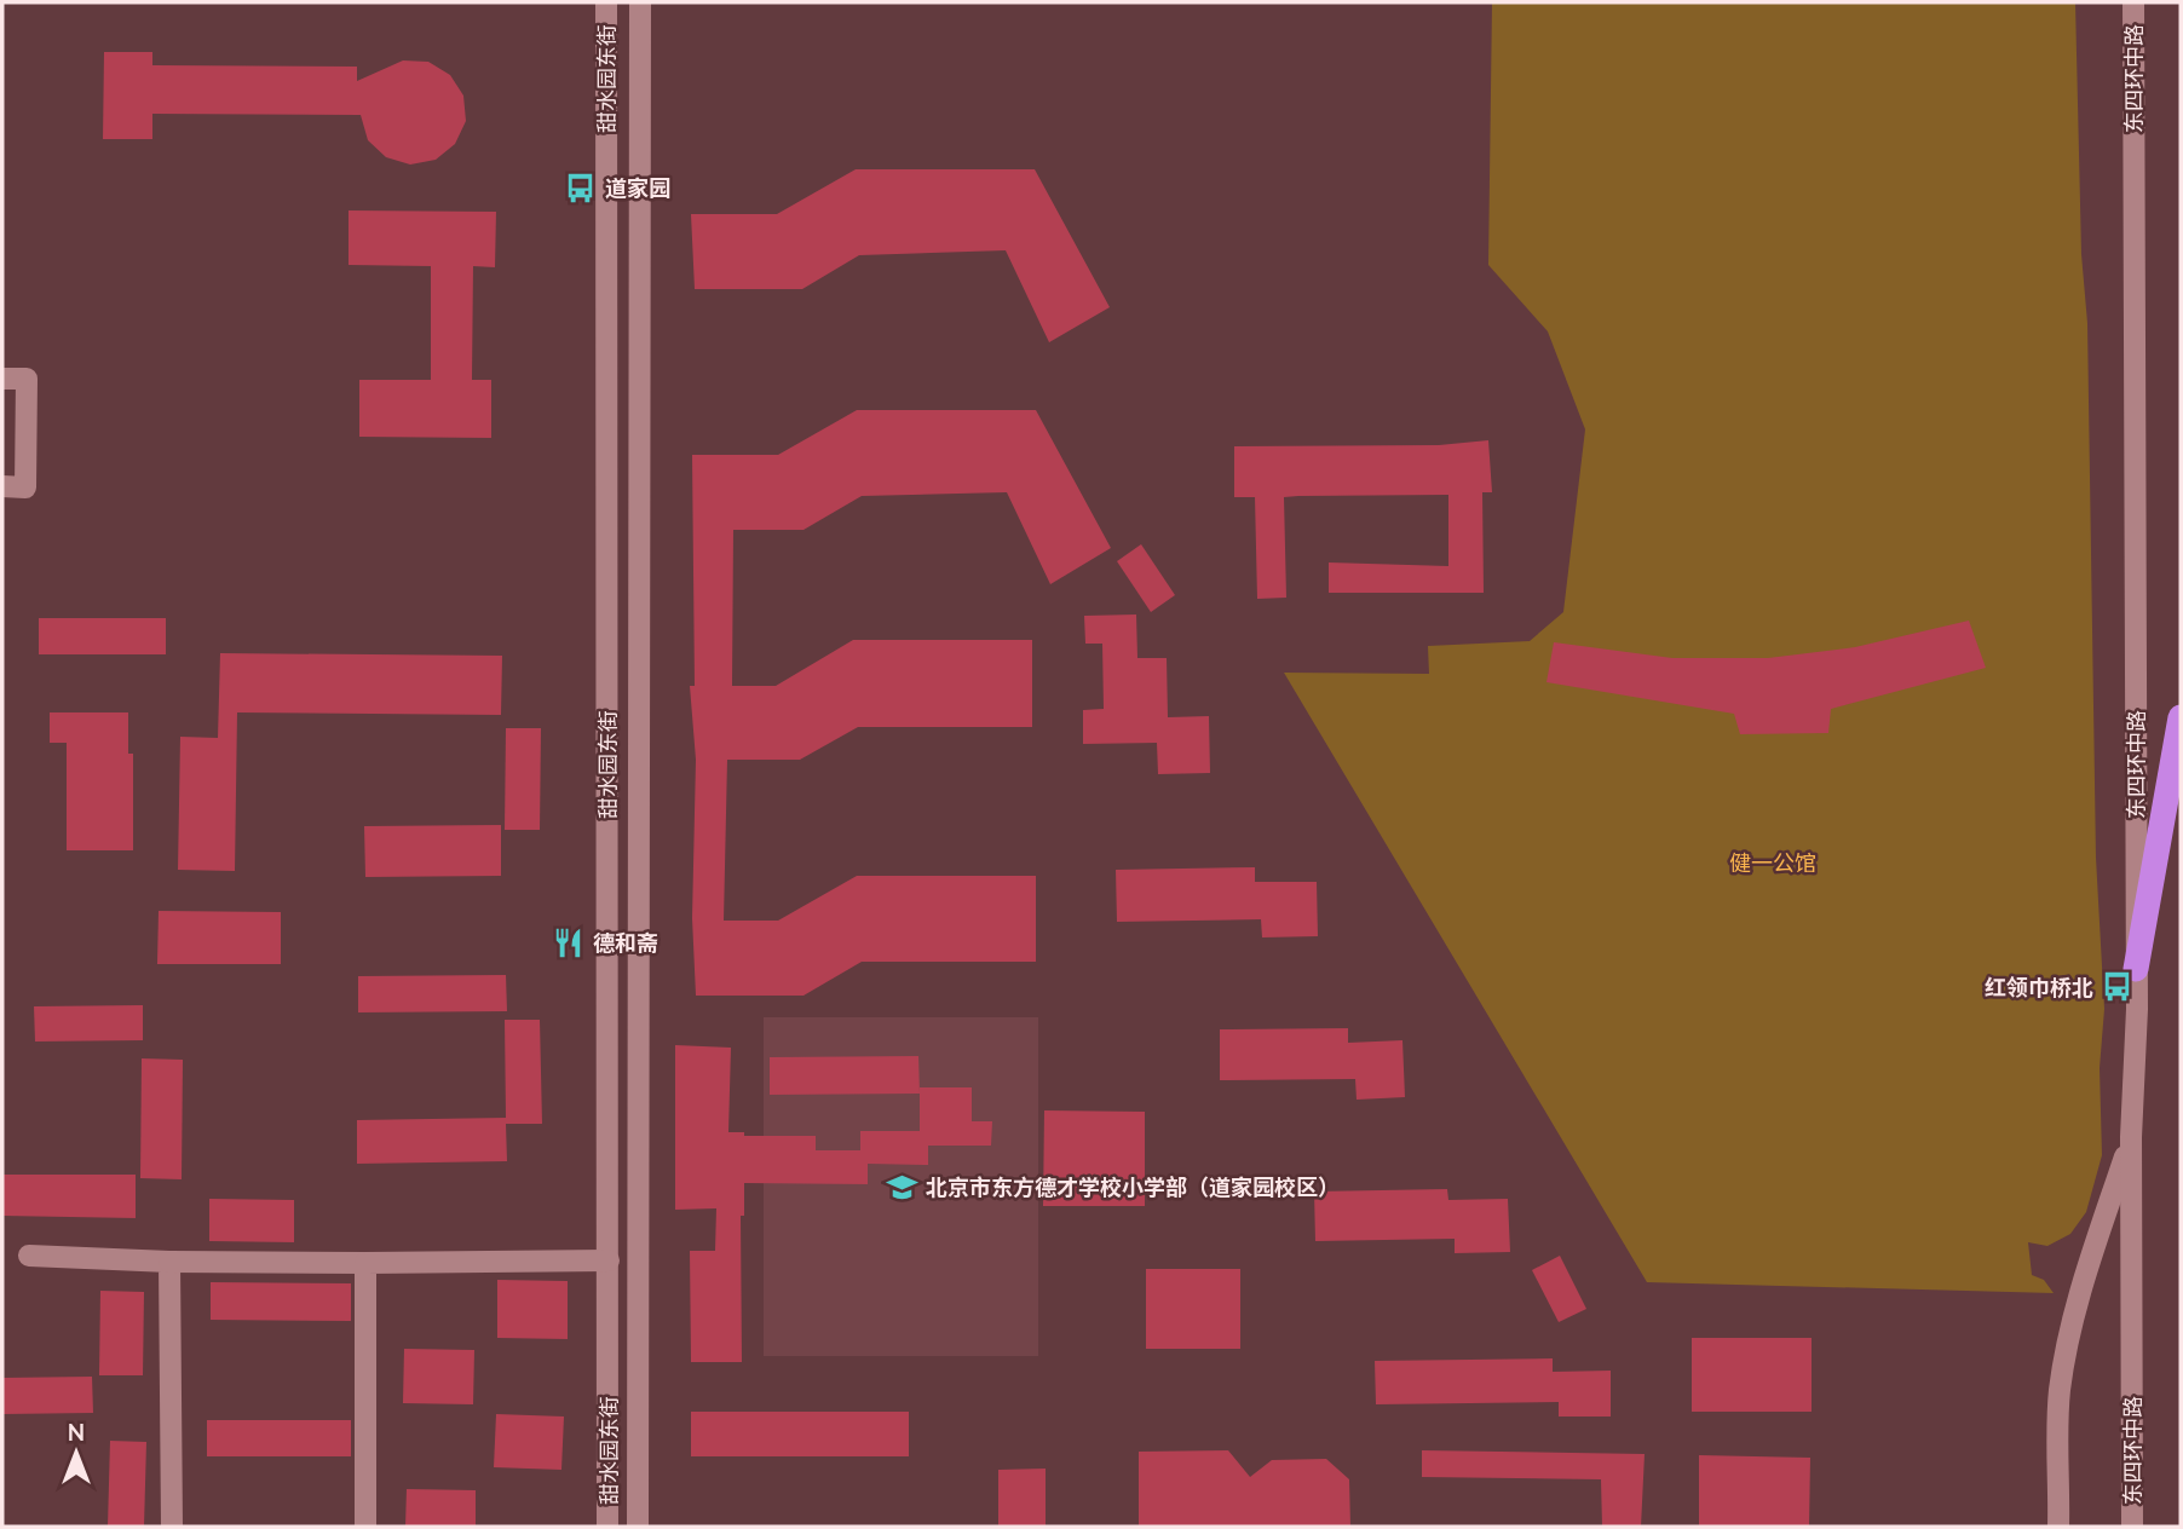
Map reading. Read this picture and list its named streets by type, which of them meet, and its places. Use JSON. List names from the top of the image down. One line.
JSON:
{"streets":{"street":["甜水园东街","东四环中路"]},"parks":["健一公馆"],"places":{"bus stop":["道家园","红领巾桥北"],"restaurant":["德和斋"],"school or university":["北京市东方德才学校小学部（道家园校区）"]},"north":"top"}
